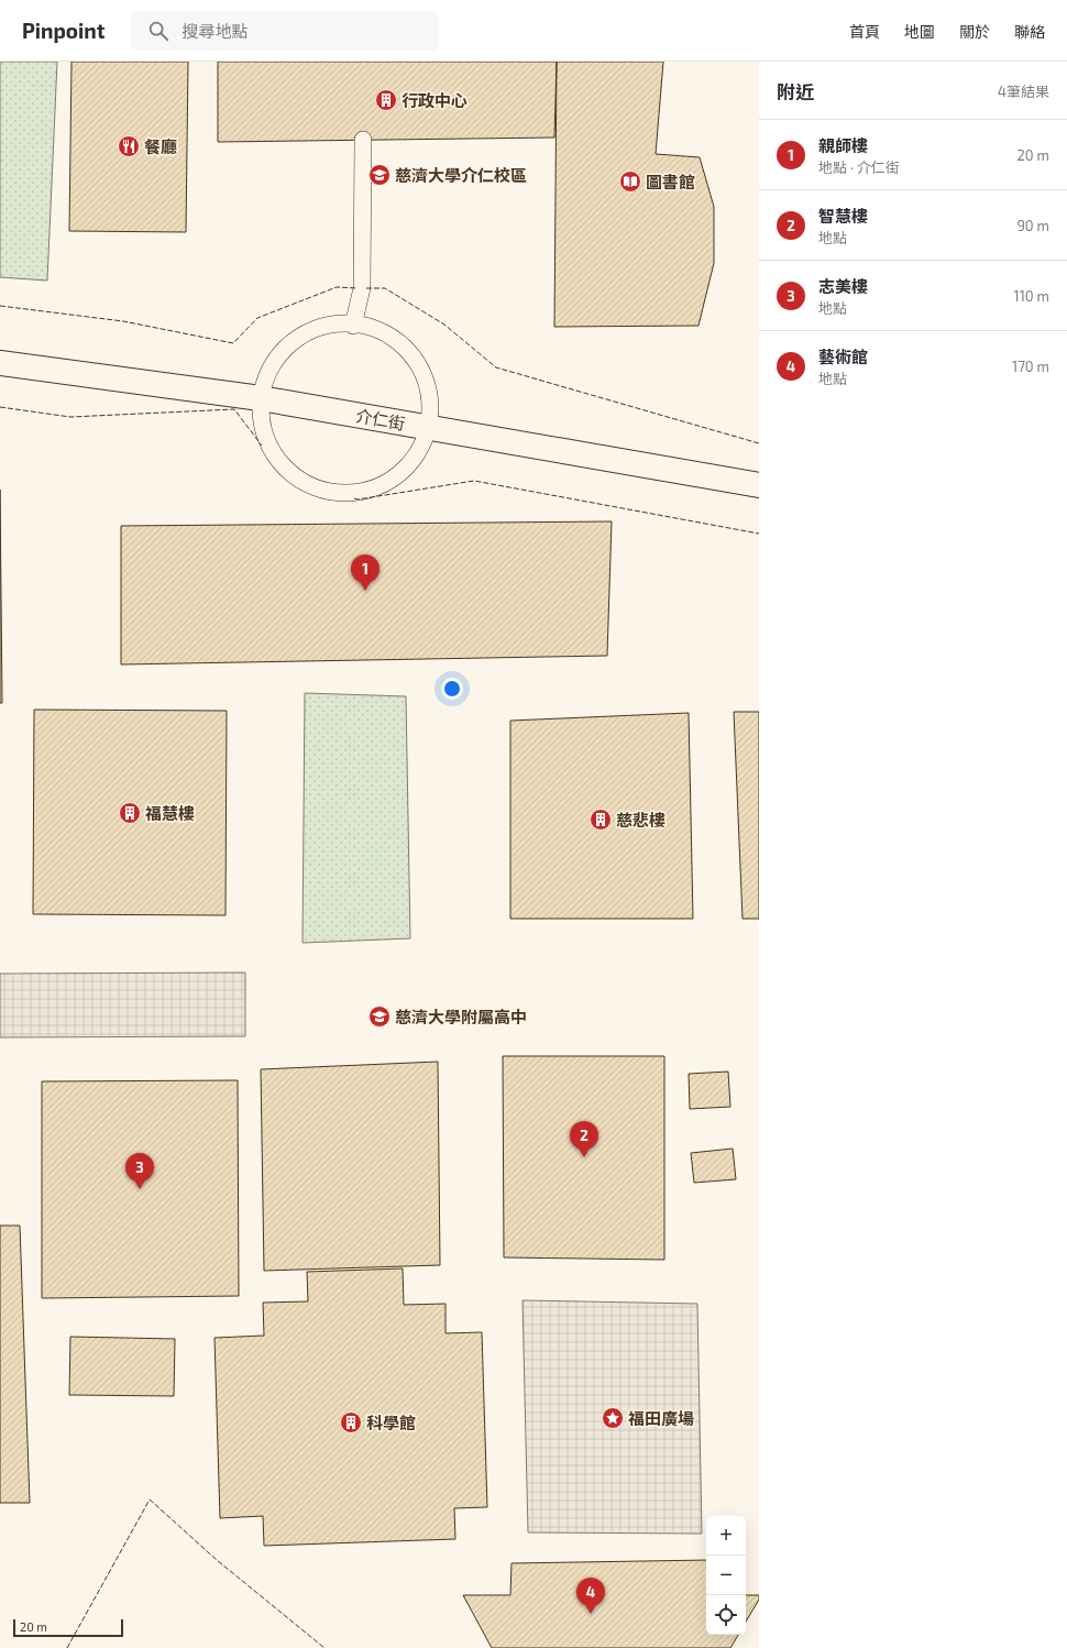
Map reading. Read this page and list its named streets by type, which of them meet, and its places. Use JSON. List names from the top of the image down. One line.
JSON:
{"streets":{"street":["介仁街"]},"places":{"building":["行政中心","福慧樓","慈悲樓","科學館"],"restaurant":["餐廳"],"school or university":["慈濟大學介仁校區","慈濟大學附屬高中"],"library":["圖書館"],"place":["福田廣場"]},"scale_bar":"20 m","page":{"header":"Pinpoint","search":"搜尋地點","nav":["首頁","地圖","關於","聯絡"],"heading":["附近","4筆結果"],"list":[{"mark":"1","name":"親師樓","note":"地點 · 介仁街","value":"20 m"},{"mark":"2","name":"智慧樓","note":"地點","value":"90 m"},{"mark":"3","name":"志美樓","note":"地點","value":"110 m"},{"mark":"4","name":"藝術館","note":"地點","value":"170 m"}],"pins":["1","2","3","4"],"map_buttons":["+","−"],"scale":"20 m"}}
